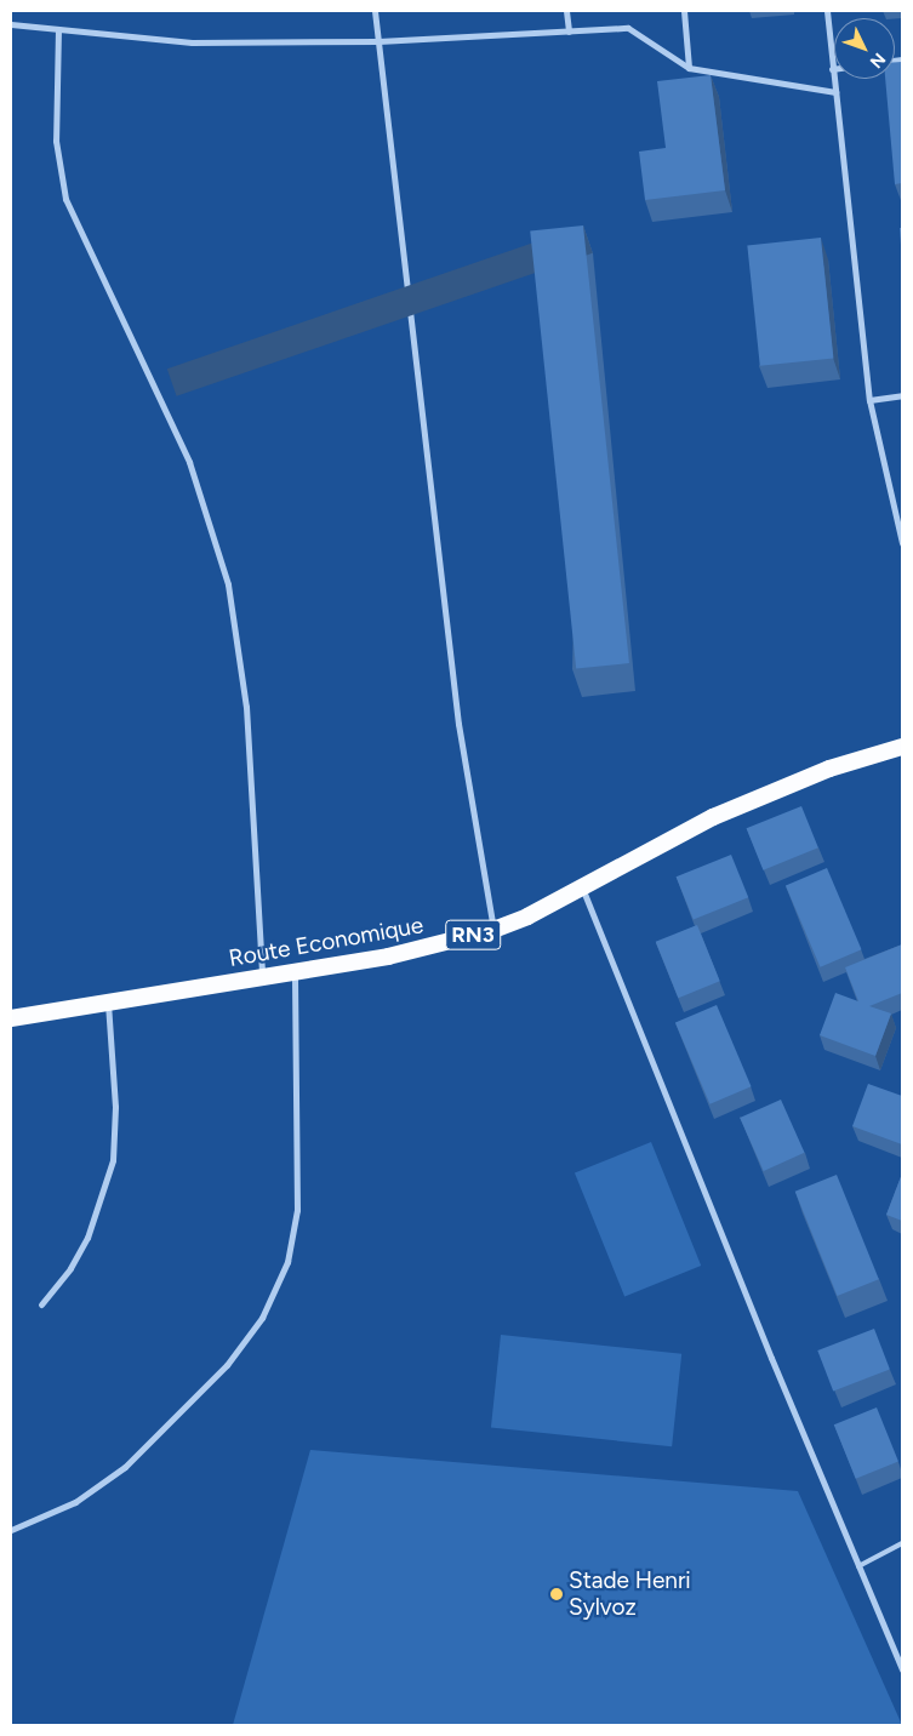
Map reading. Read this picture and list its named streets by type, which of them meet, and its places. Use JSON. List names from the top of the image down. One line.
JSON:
{"streets":{"highway":["RN3","Route Economique"]},"places":["Stade Henri Sylvoz"],"north":"bottom right"}
